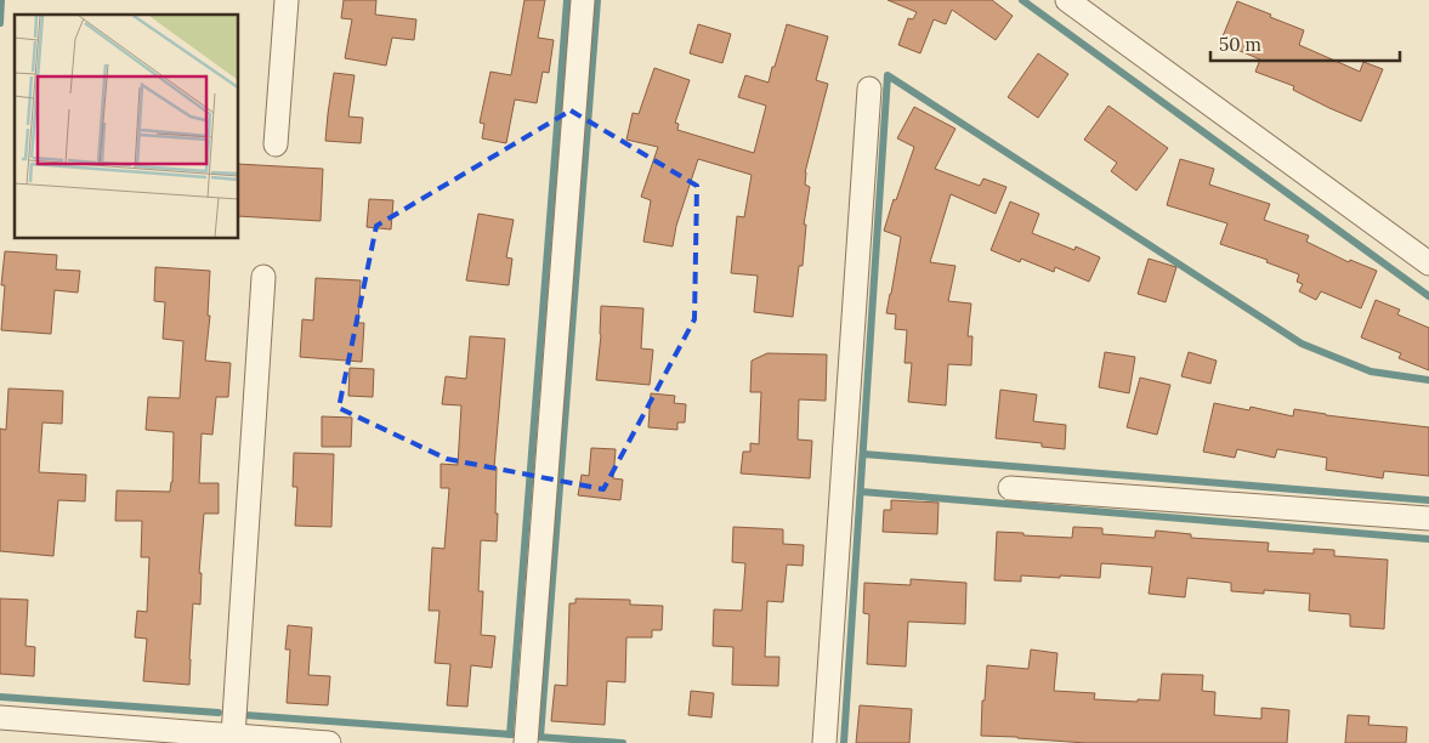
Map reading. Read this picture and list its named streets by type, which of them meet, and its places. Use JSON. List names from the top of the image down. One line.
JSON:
{"scale_bar":"50 m"}
